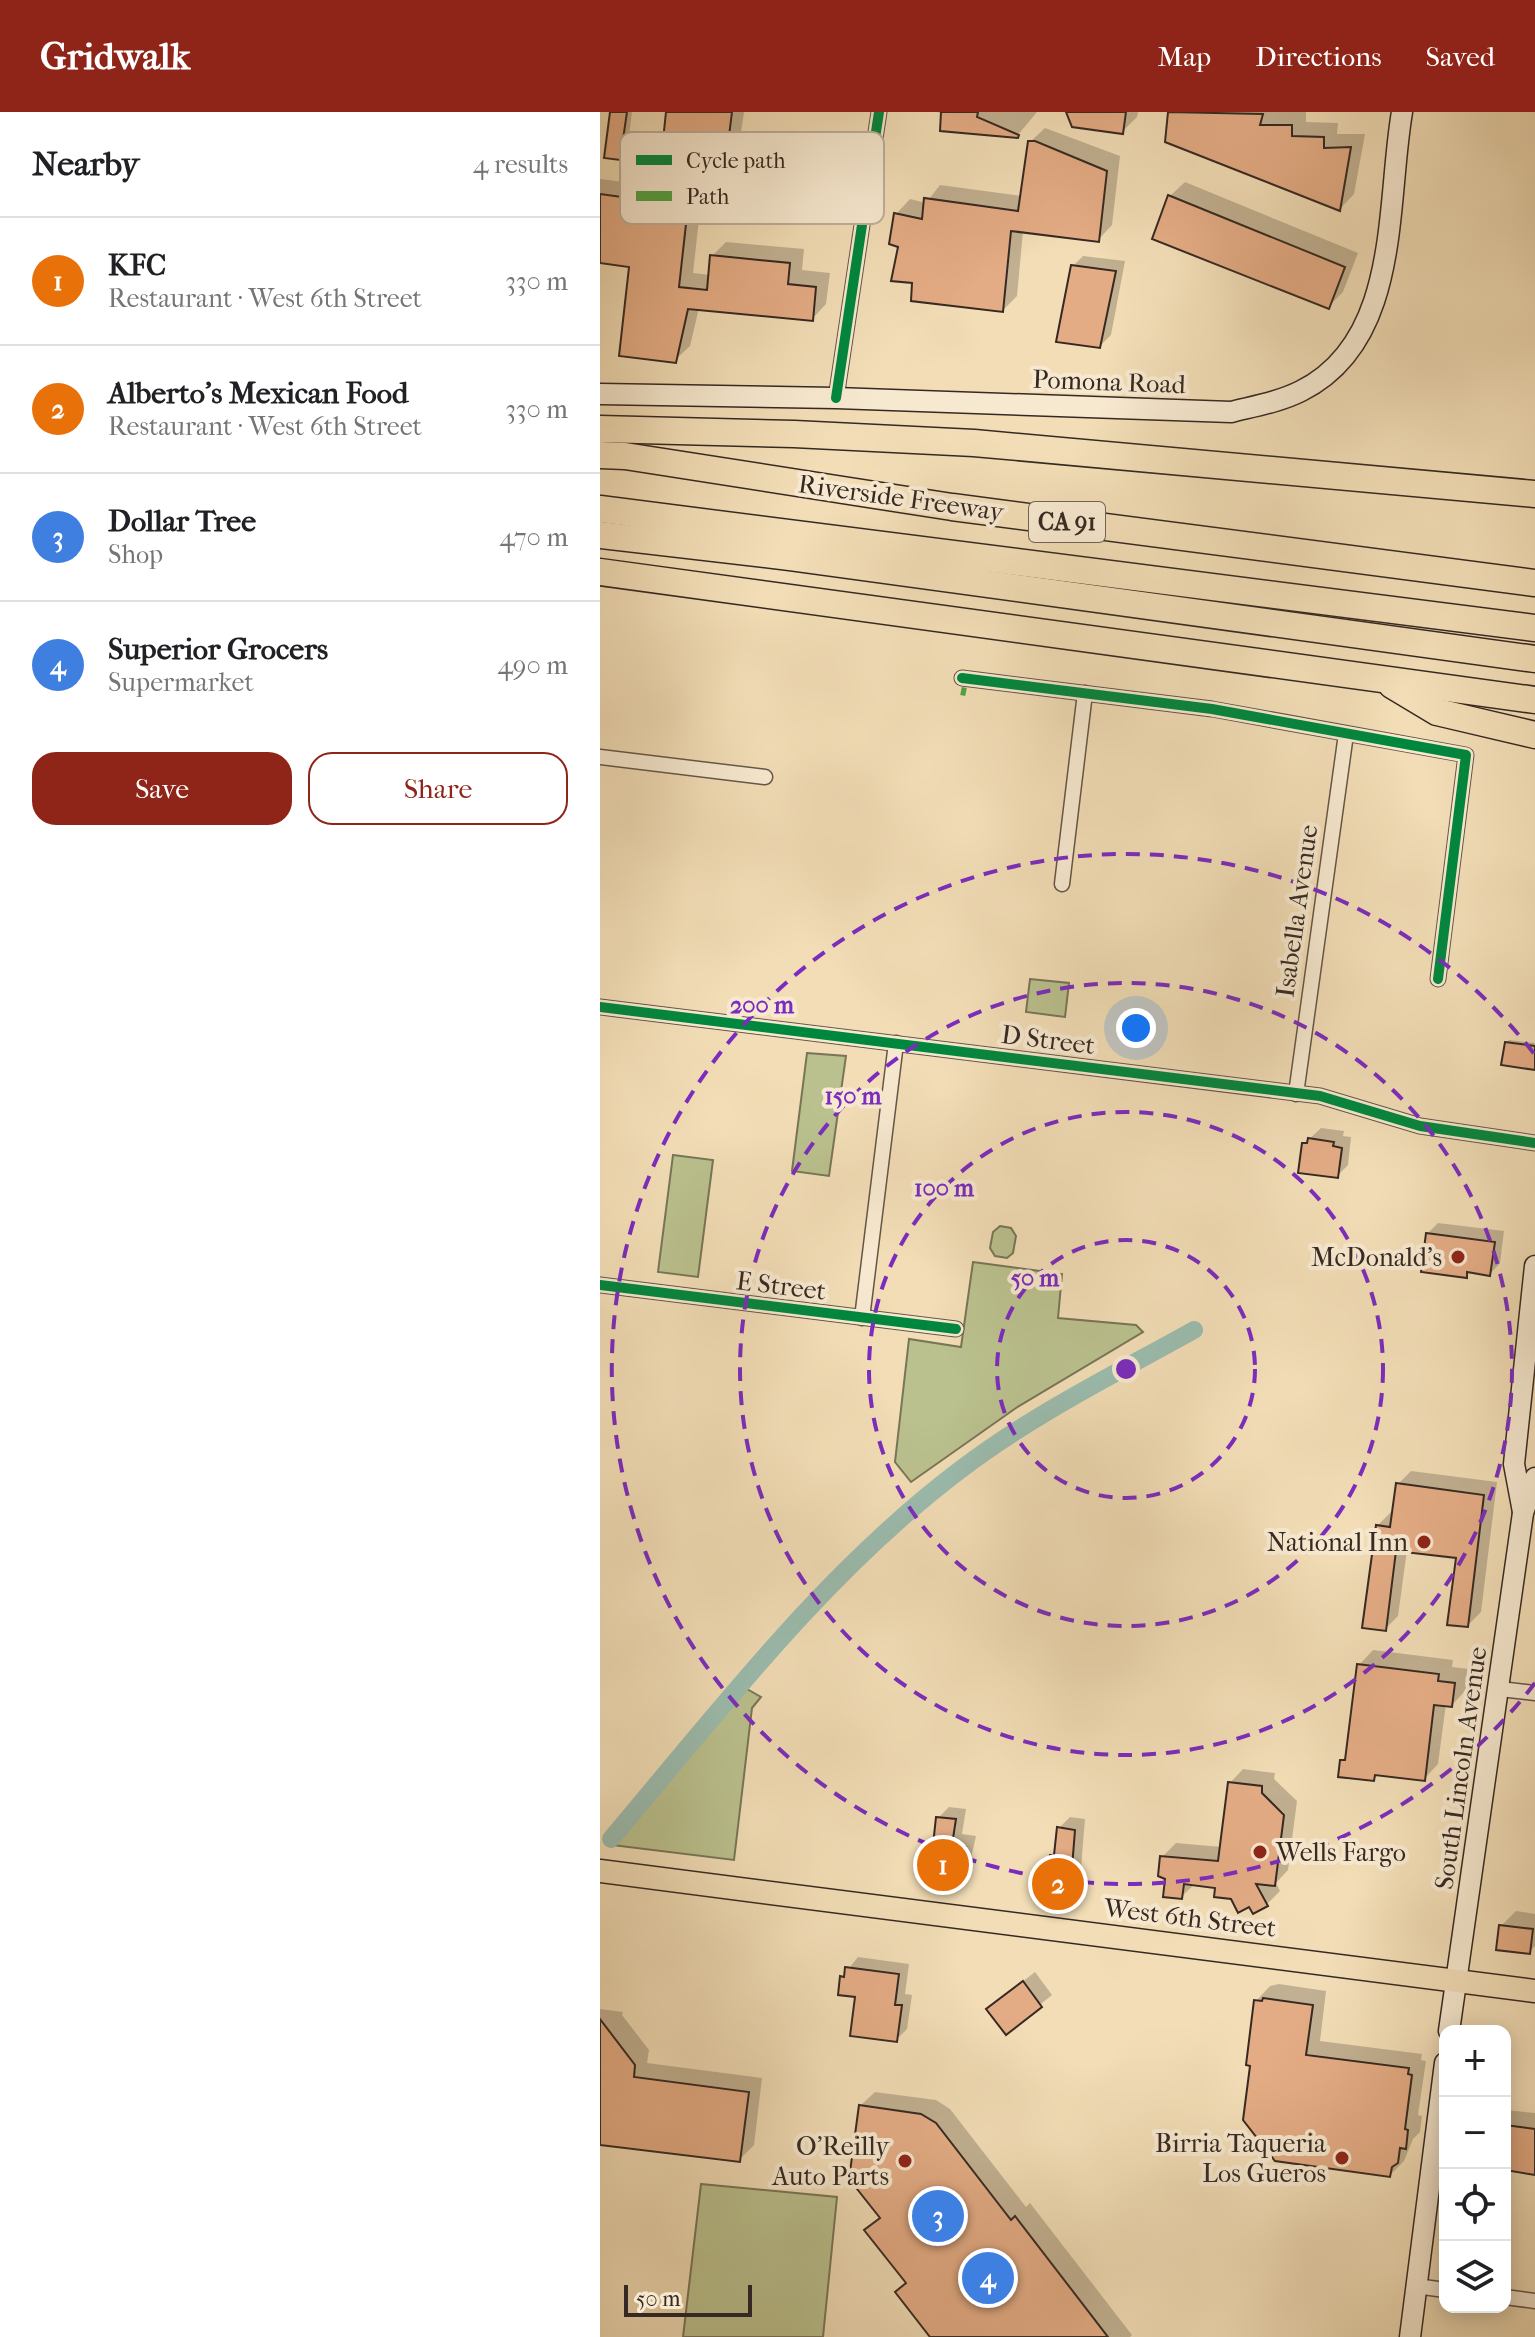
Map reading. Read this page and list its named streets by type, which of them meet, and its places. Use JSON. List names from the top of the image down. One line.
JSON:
{"streets":{"highway":["Riverside Freeway","CA 91"],"main road":["Pomona Road","South Lincoln Avenue","West 6th Street"],"street":["Isabella Avenue","D Street","E Street"]},"crossings":[["Isabella Avenue","D Street"],["South Lincoln Avenue","West 6th Street"]],"places":["McDonald's","National Inn","Wells Fargo","Birria Taqueria Los Gueros","O'Reilly Auto Parts"],"legend":["Cycle path","Path"],"scale_bar":"50 m","page":{"header":"Gridwalk","nav":["Map","Directions","Saved"],"heading":["Nearby","4 results"],"list":[{"mark":"1","name":"KFC","note":"Restaurant · West 6th Street","value":"330 m"},{"mark":"2","name":"Alberto's Mexican Food","note":"Restaurant · West 6th Street","value":"330 m"},{"mark":"3","name":"Dollar Tree","note":"Shop","value":"470 m"},{"mark":"4","name":"Superior Grocers","note":"Supermarket","value":"490 m"}],"buttons":["Save","Share"],"pins":["1","2","3","4"],"map_buttons":["+","−"],"scale":"50 m"},"rings":["200 m","150 m","100 m","50 m"]}
